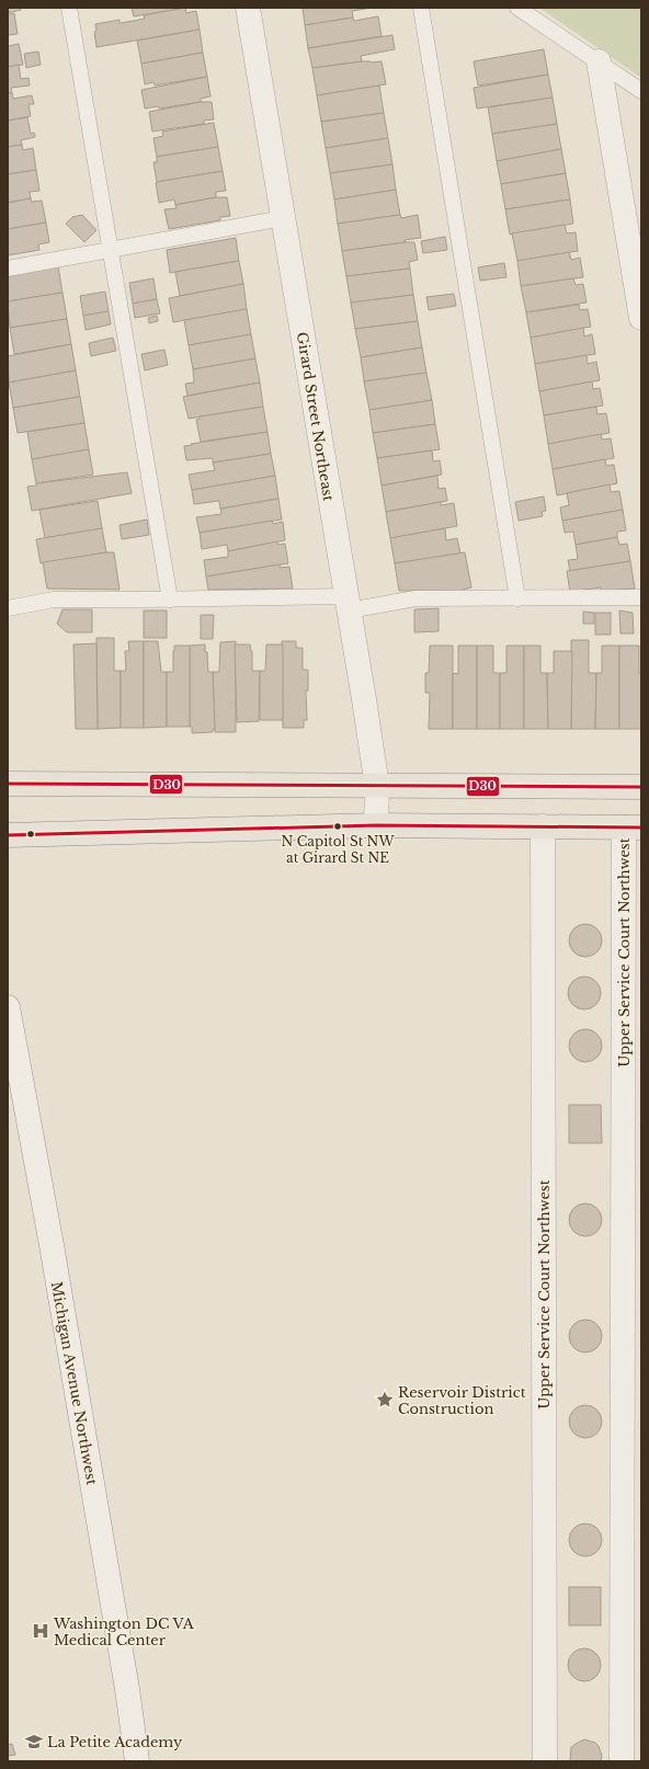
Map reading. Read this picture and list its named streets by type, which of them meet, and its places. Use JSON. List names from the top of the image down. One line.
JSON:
{"streets":{"street":["Girard Street Northeast","Upper Service Court Northwest","Michigan Avenue Northwest"]},"places":{"other":["N Capitol St NW at Girard St NE"],"place":["Reservoir District Construction"],"hospital":["Washington DC VA Medical Center"],"school or university":["La Petite Academy"]},"lines":["transit line D30"]}
